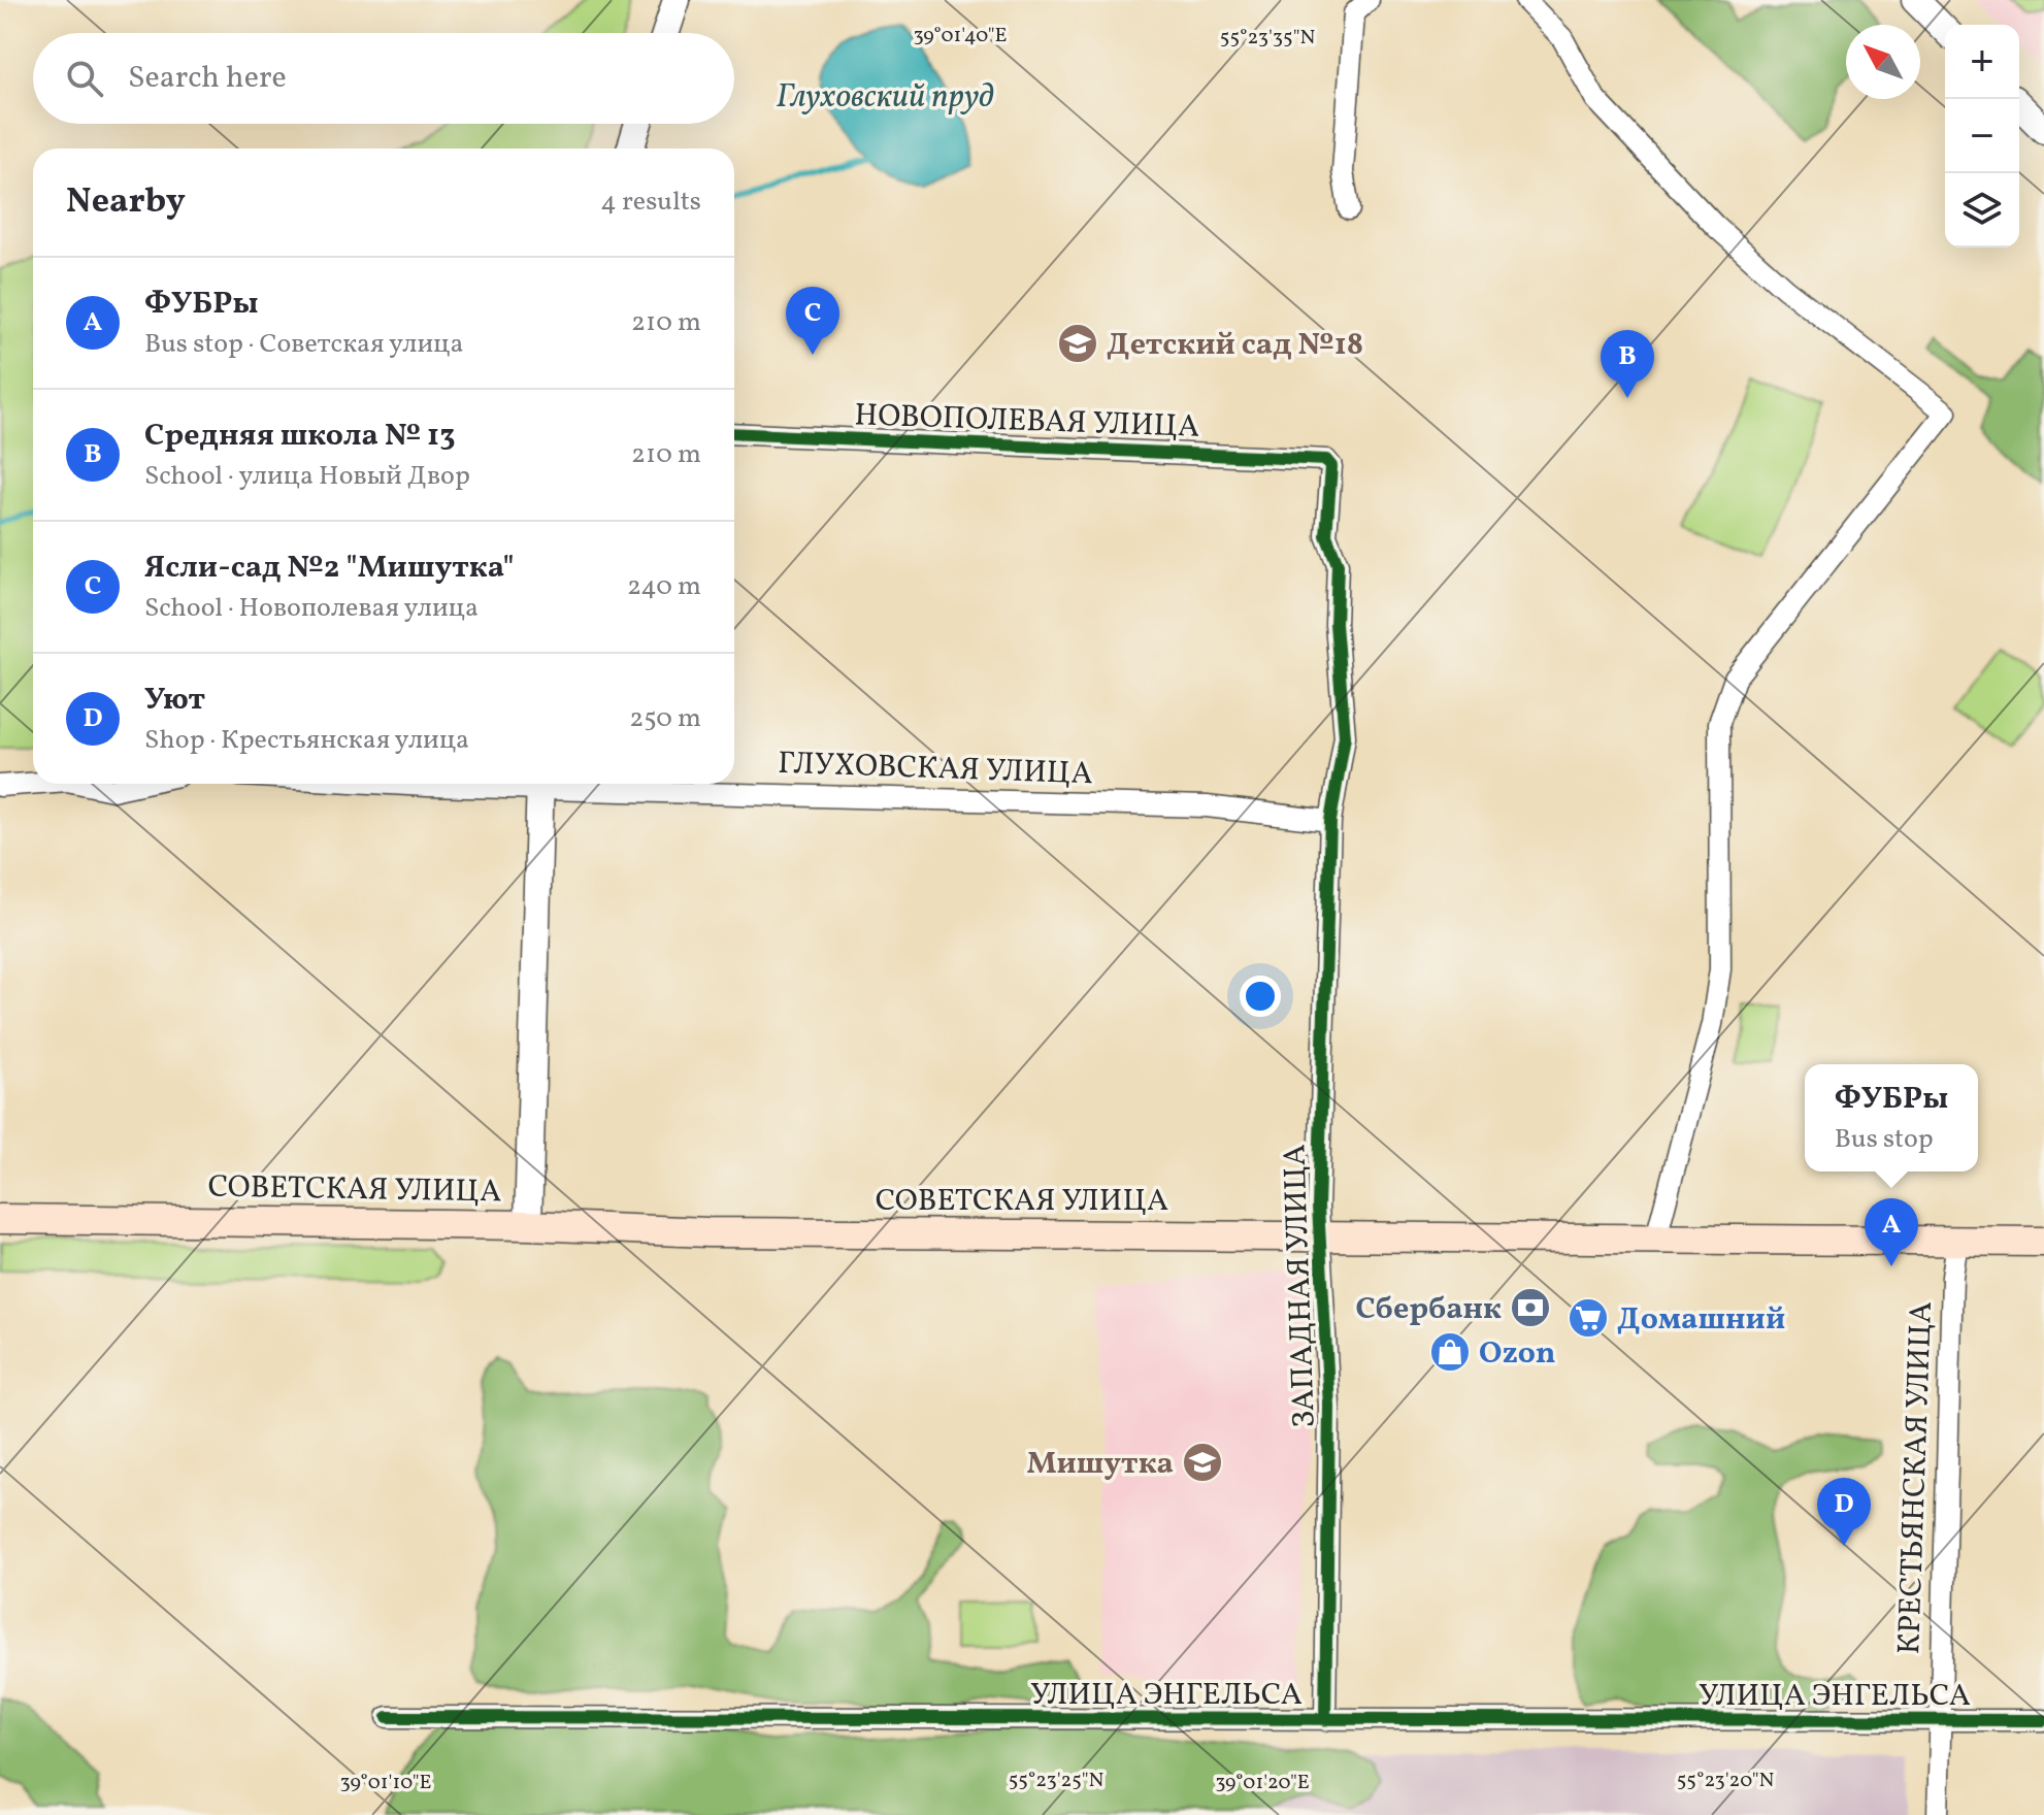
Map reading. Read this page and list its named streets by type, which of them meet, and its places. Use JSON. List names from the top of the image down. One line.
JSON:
{"streets":{"main road":["СОВЕТСКАЯ УЛИЦА"],"street":["НОВОПОЛЕВАЯ УЛИЦА","ГЛУХОВСКАЯ УЛИЦА","ЗАПАДНАЯ УЛИЦА","КРЕСТЬЯНСКАЯ УЛИЦА","УЛИЦА ЭНГЕЛЬСА"]},"crossings":[["НОВОПОЛЕВАЯ УЛИЦА","ЗАПАДНАЯ УЛИЦА"],["ГЛУХОВСКАЯ УЛИЦА","ЗАПАДНАЯ УЛИЦА"],["СОВЕТСКАЯ УЛИЦА","ЗАПАДНАЯ УЛИЦА"],["СОВЕТСКАЯ УЛИЦА","КРЕСТЬЯНСКАЯ УЛИЦА"],["ЗАПАДНАЯ УЛИЦА","УЛИЦА ЭНГЕЛЬСА"],["КРЕСТЬЯНСКАЯ УЛИЦА","УЛИЦА ЭНГЕЛЬСА"]],"water":["Глуховский пруд"],"places":{"school or university":["Детский сад №18","Мишутка"],"bank":["Сбербанк"],"supermarket":["Домашний"],"shop":["Ozon"]},"north":"top left","page":{"map_buttons":["+","−"],"search":"Search here","heading":["Nearby","4 results"],"list":[{"mark":"A","name":"ФУБРы","note":"Bus stop · Советская улица","value":"210 m"},{"mark":"B","name":"Средняя школа № 13","note":"School · улица Новый Двор","value":"210 m"},{"mark":"C","name":"Ясли-сад №2 \"Мишутка\"","note":"School · Новополевая улица","value":"240 m"},{"mark":"D","name":"Уют","note":"Shop · Крестьянская улица","value":"250 m"}],"pins":["C","B","A","D"],"popup":["ФУБРы","Bus stop"]},"coordinates":["39°01'40\"E","55°23'35\"N","55°23'25\"N","55°23'20\"N","39°01'10\"E","39°01'20\"E"]}
